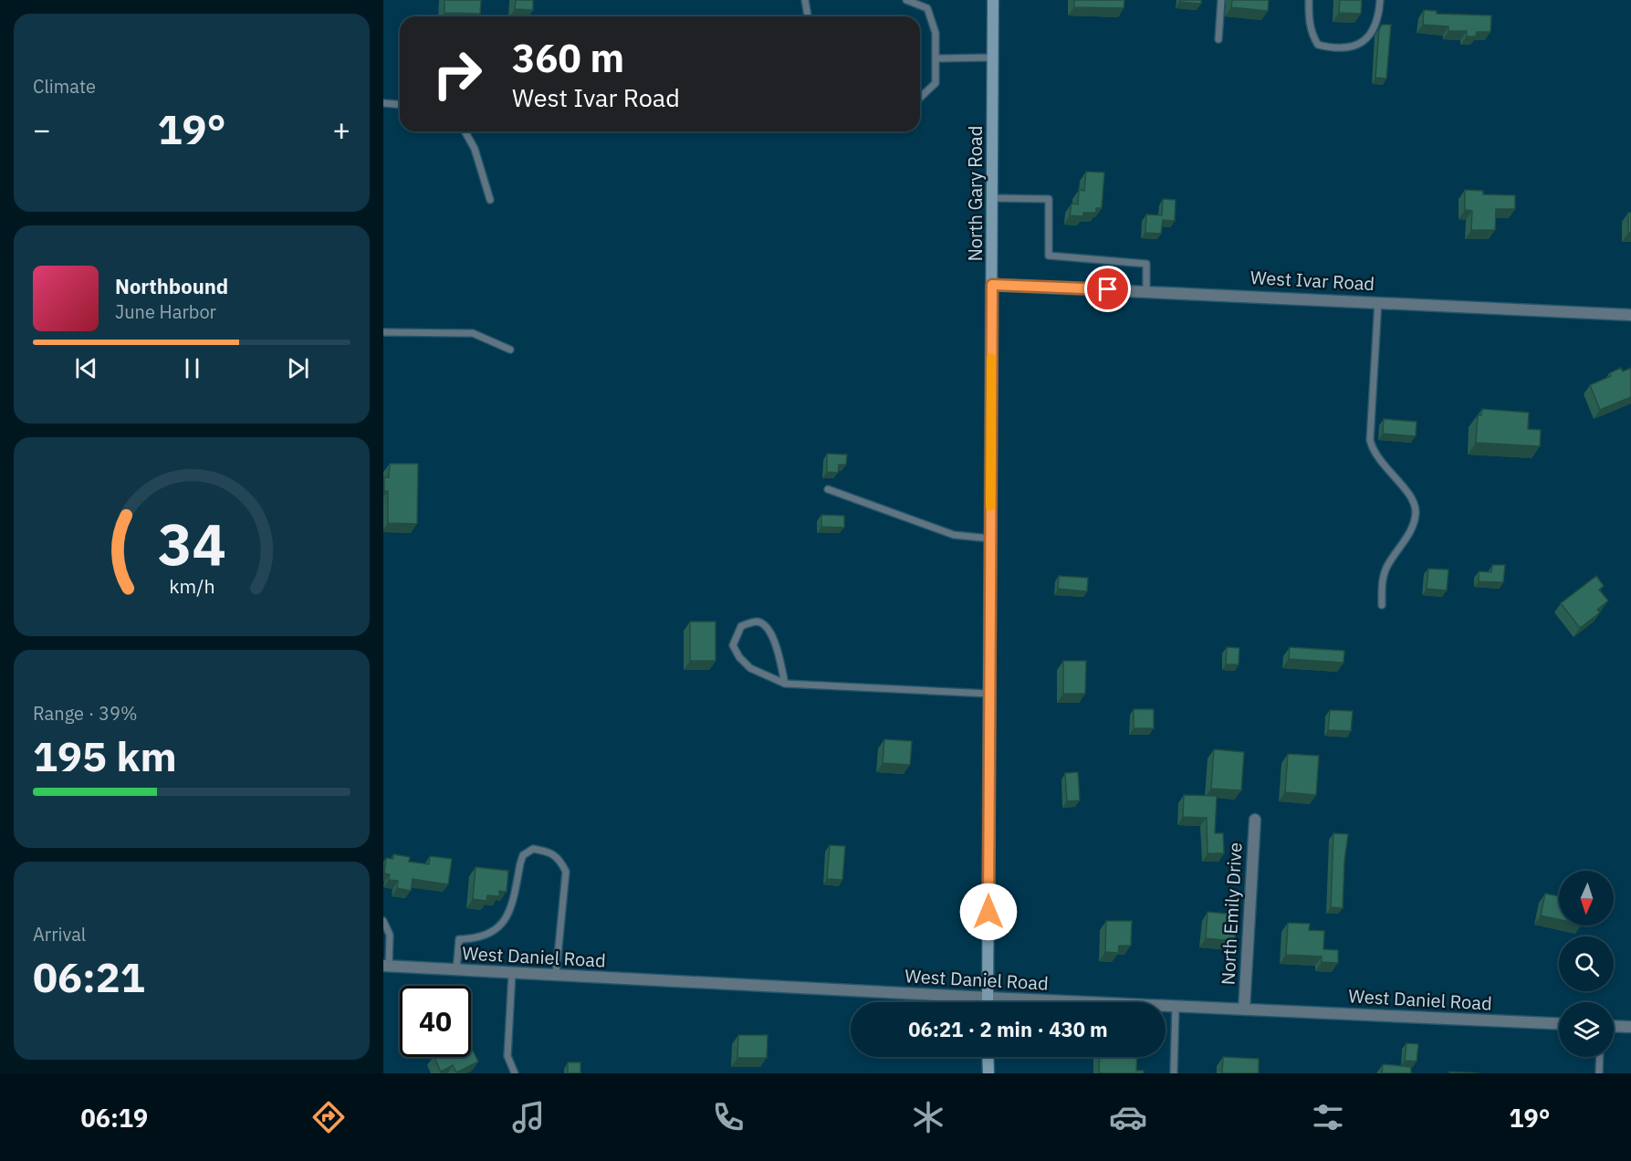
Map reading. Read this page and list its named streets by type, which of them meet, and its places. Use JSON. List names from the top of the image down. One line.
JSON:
{"streets":{"street":["North Gary Road","West Ivar Road","North Emily Drive","West Daniel Road"]},"crossings":[["North Gary Road","West Ivar Road"],["North Gary Road","West Daniel Road"],["North Emily Drive","West Daniel Road"]],"north":"bottom","page":{"tile":["Climate",["Range · 39%","195 km"],["Arrival","06:21"]],"turn":["360 m","West Ivar Road"],"heat":["−","19°","+"],"song":["Northbound","June Harbor"],"limit":"40","trip":"06:21 · 2 min · 430 m","tabs":["06:19","19°"],"gauge":["34","km/h"]}}
